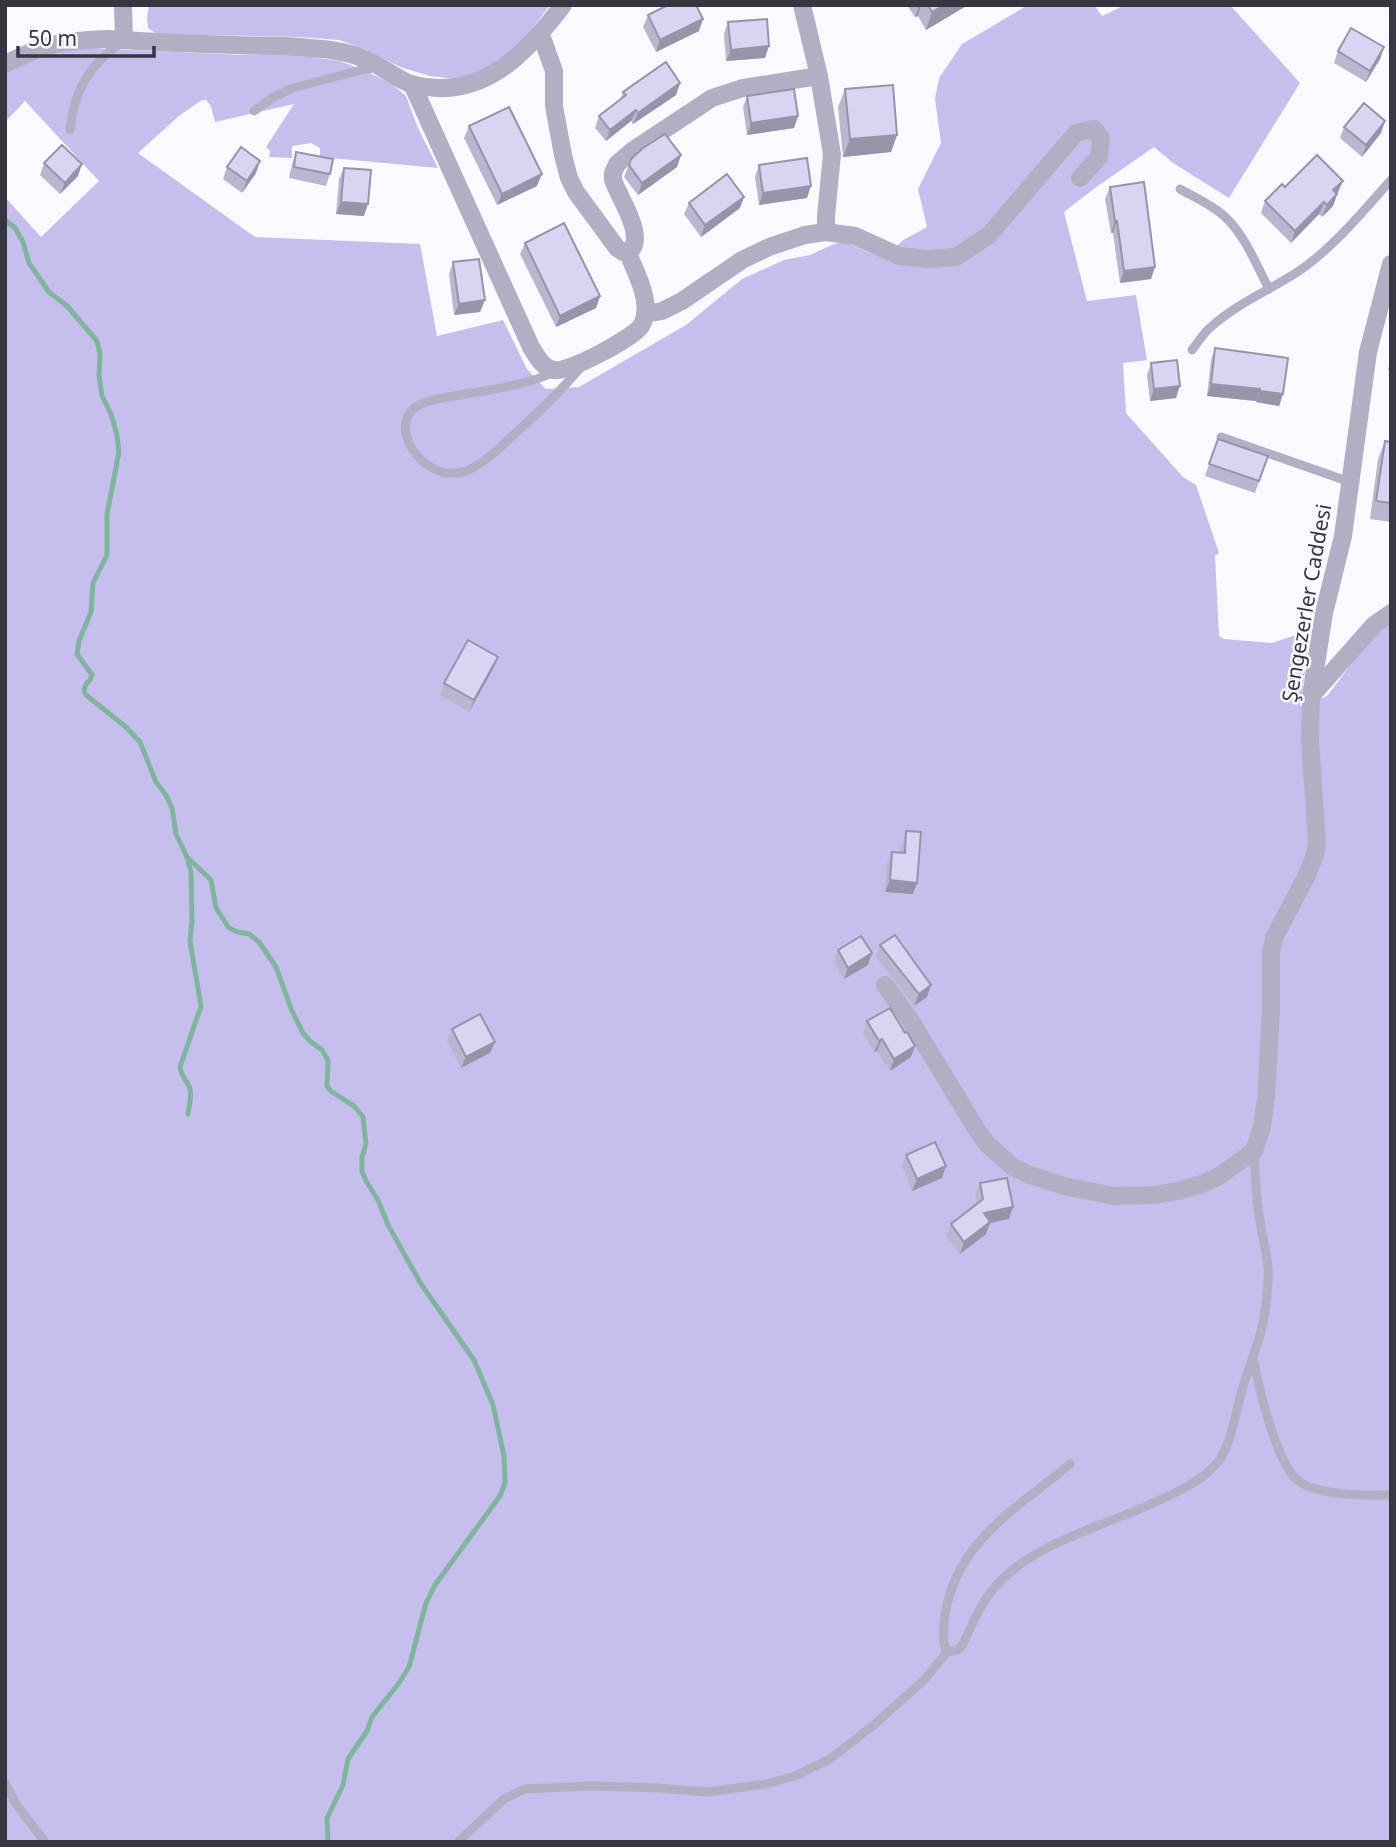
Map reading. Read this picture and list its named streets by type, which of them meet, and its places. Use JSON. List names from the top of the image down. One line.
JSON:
{"streets":{"street":["Şengezerler Caddesi"]},"scale_bar":"50 m"}
